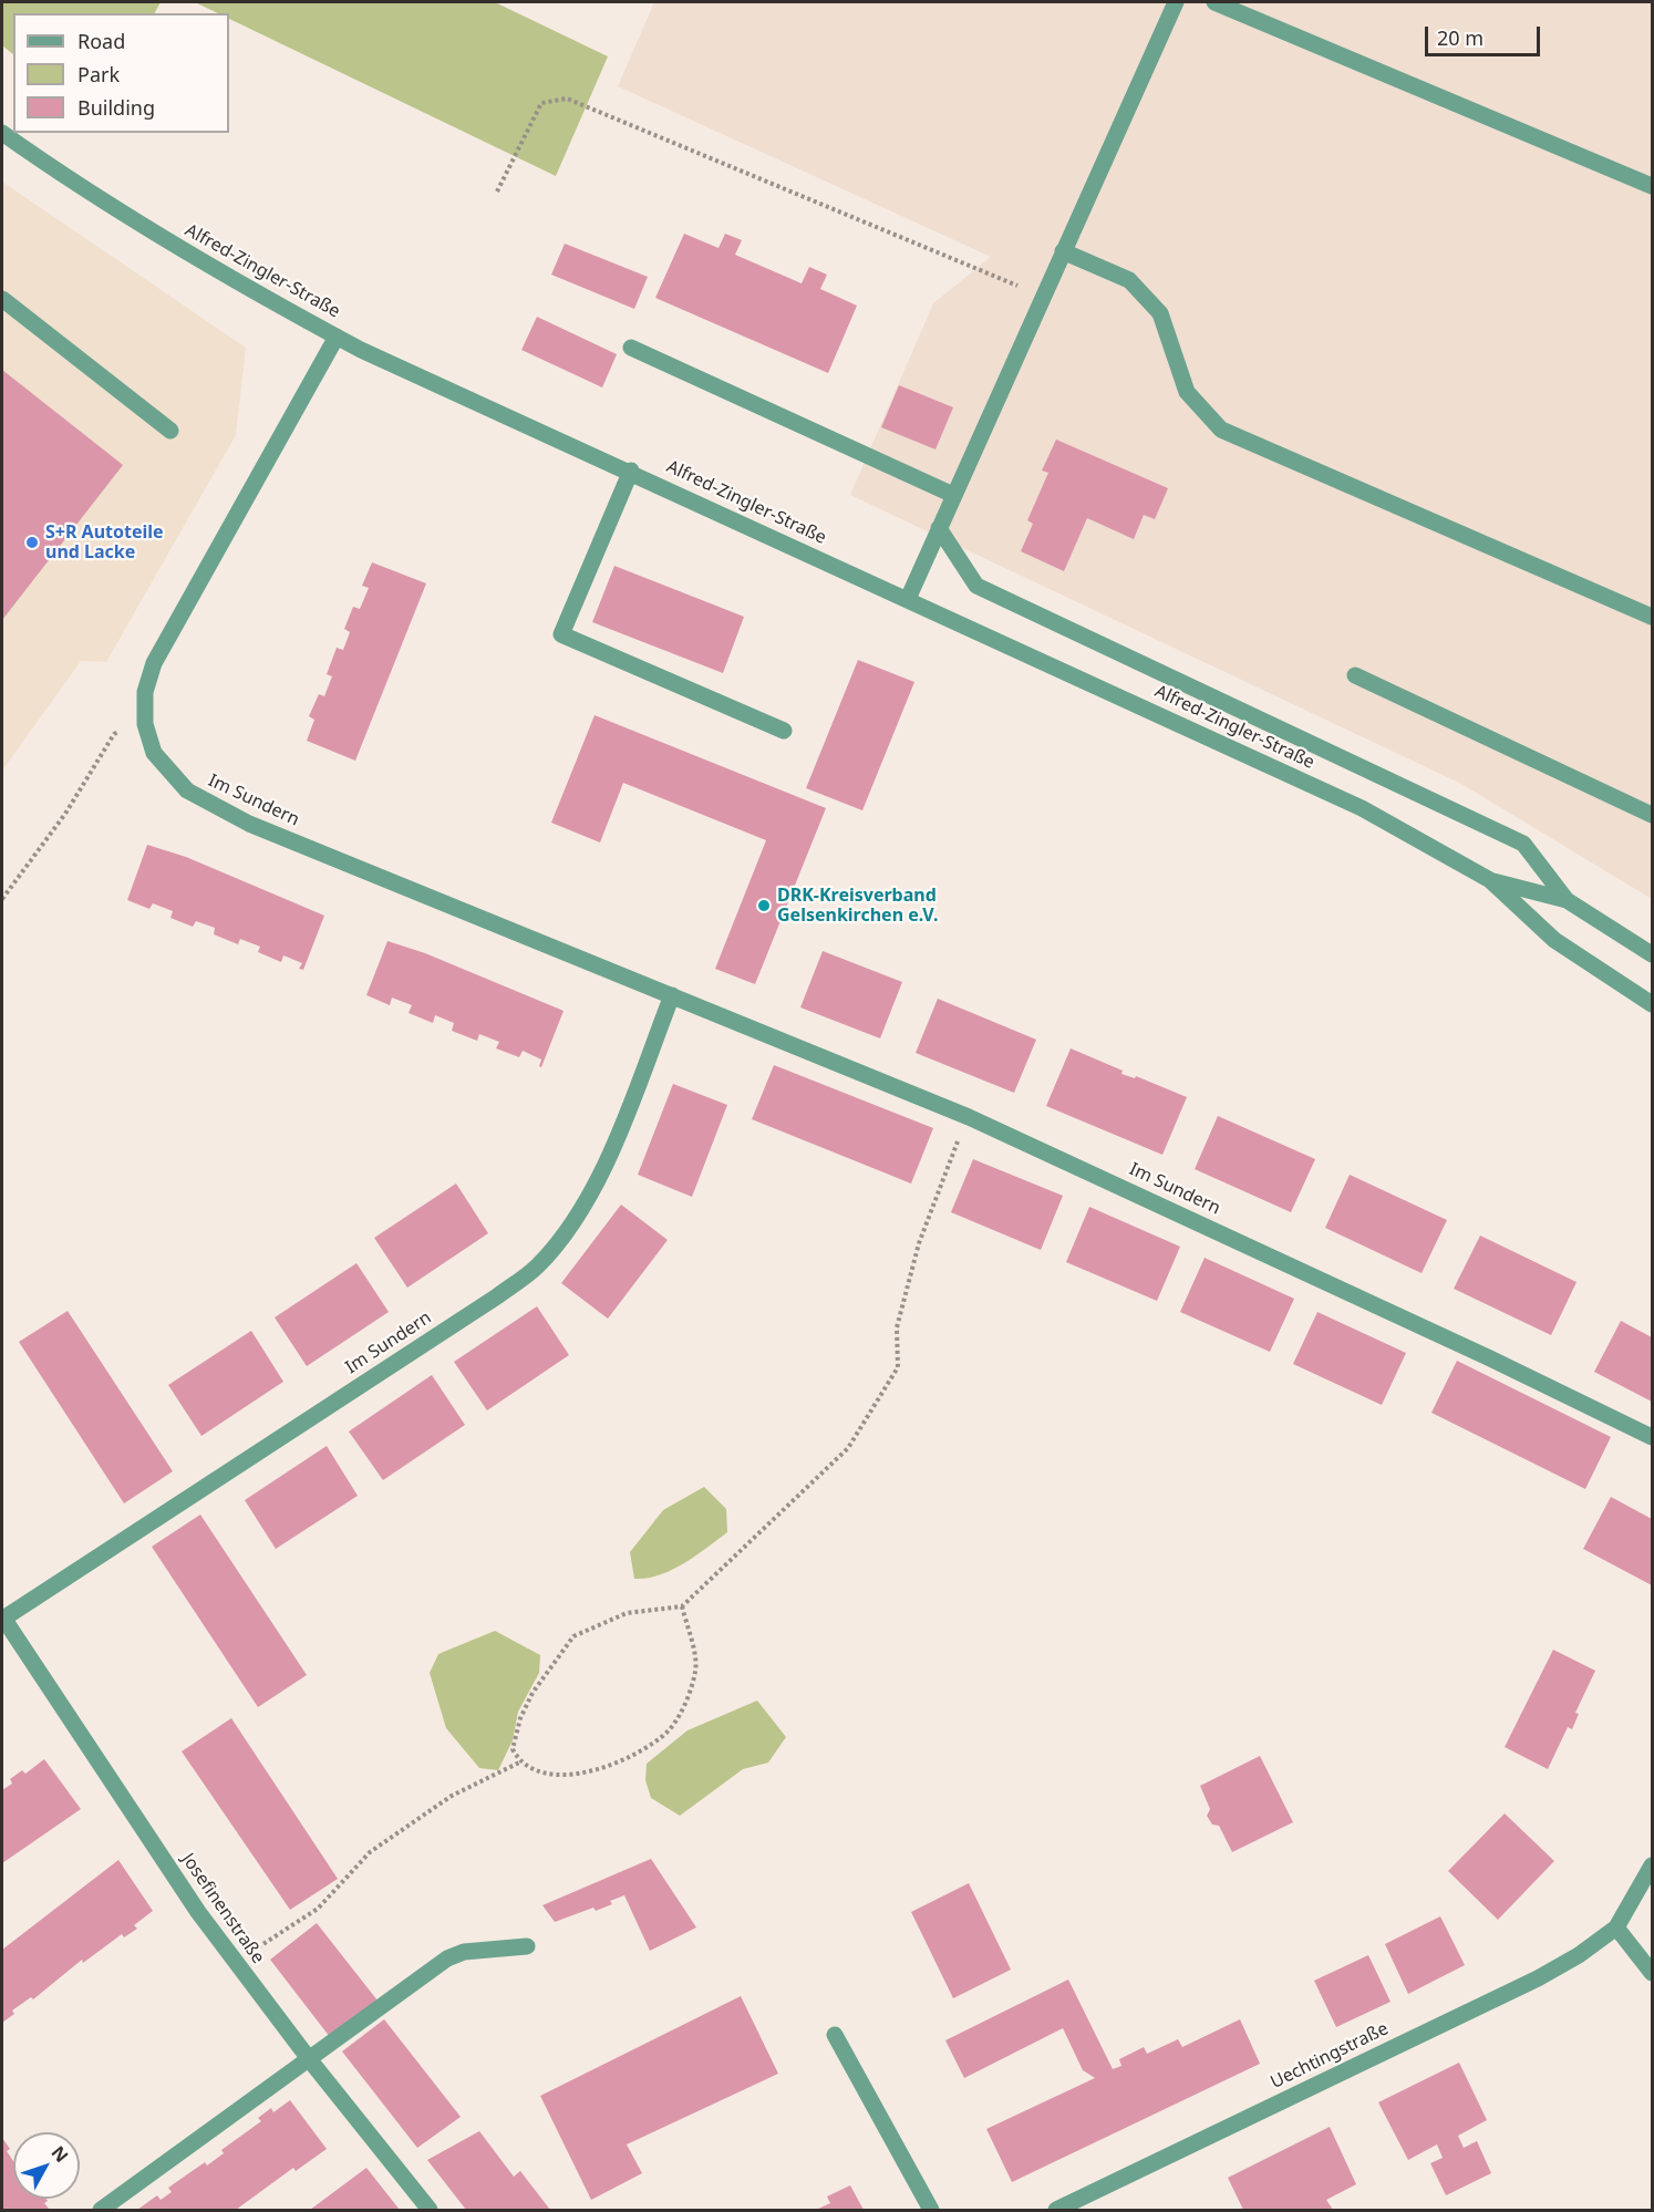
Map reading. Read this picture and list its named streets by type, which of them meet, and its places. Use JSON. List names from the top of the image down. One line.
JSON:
{"streets":{"street":["Alfred-Zingler-Straße","Im Sundern","Josefinenstraße","Uechtingstraße"]},"crossings":[["Alfred-Zingler-Straße","Im Sundern"],["Im Sundern","Josefinenstraße"]],"places":["S+R Autoteile und Lacke","DRK-Kreisverband Gelsenkirchen e.V."],"legend":["Road","Park","Building"],"scale_bar":"20 m","north":"top right"}
